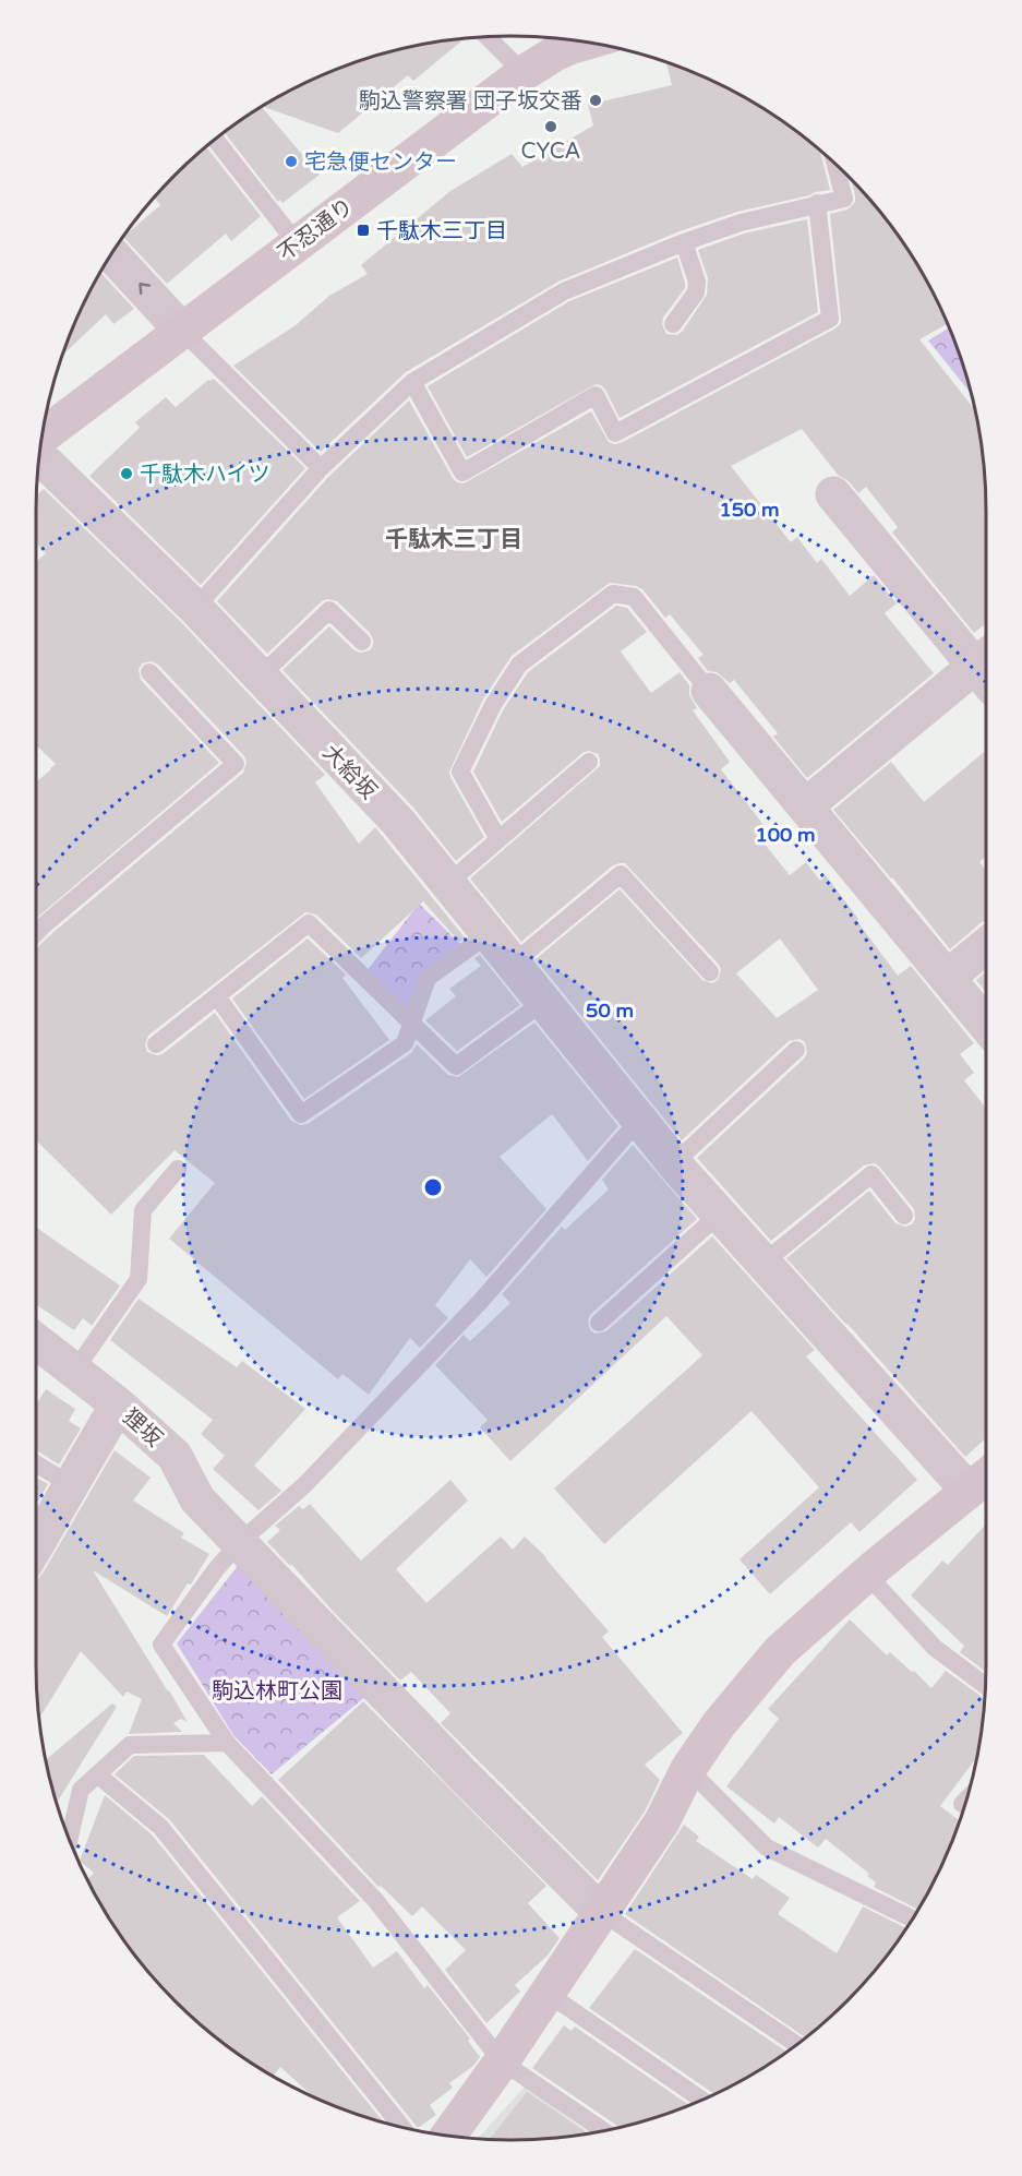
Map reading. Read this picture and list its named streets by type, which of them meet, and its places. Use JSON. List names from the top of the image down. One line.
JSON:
{"streets":{"street":["不忍通り","大給坂","狸坂"]},"districts":["千駄木三丁目"],"parks":["駒込林町公園"],"places":{"other":["駒込警察署 団子坂交番","CYCA","宅急便センター","千駄木ハイツ"],"transit":["千駄木三丁目"]},"rings":["150 m","100 m","50 m"]}
